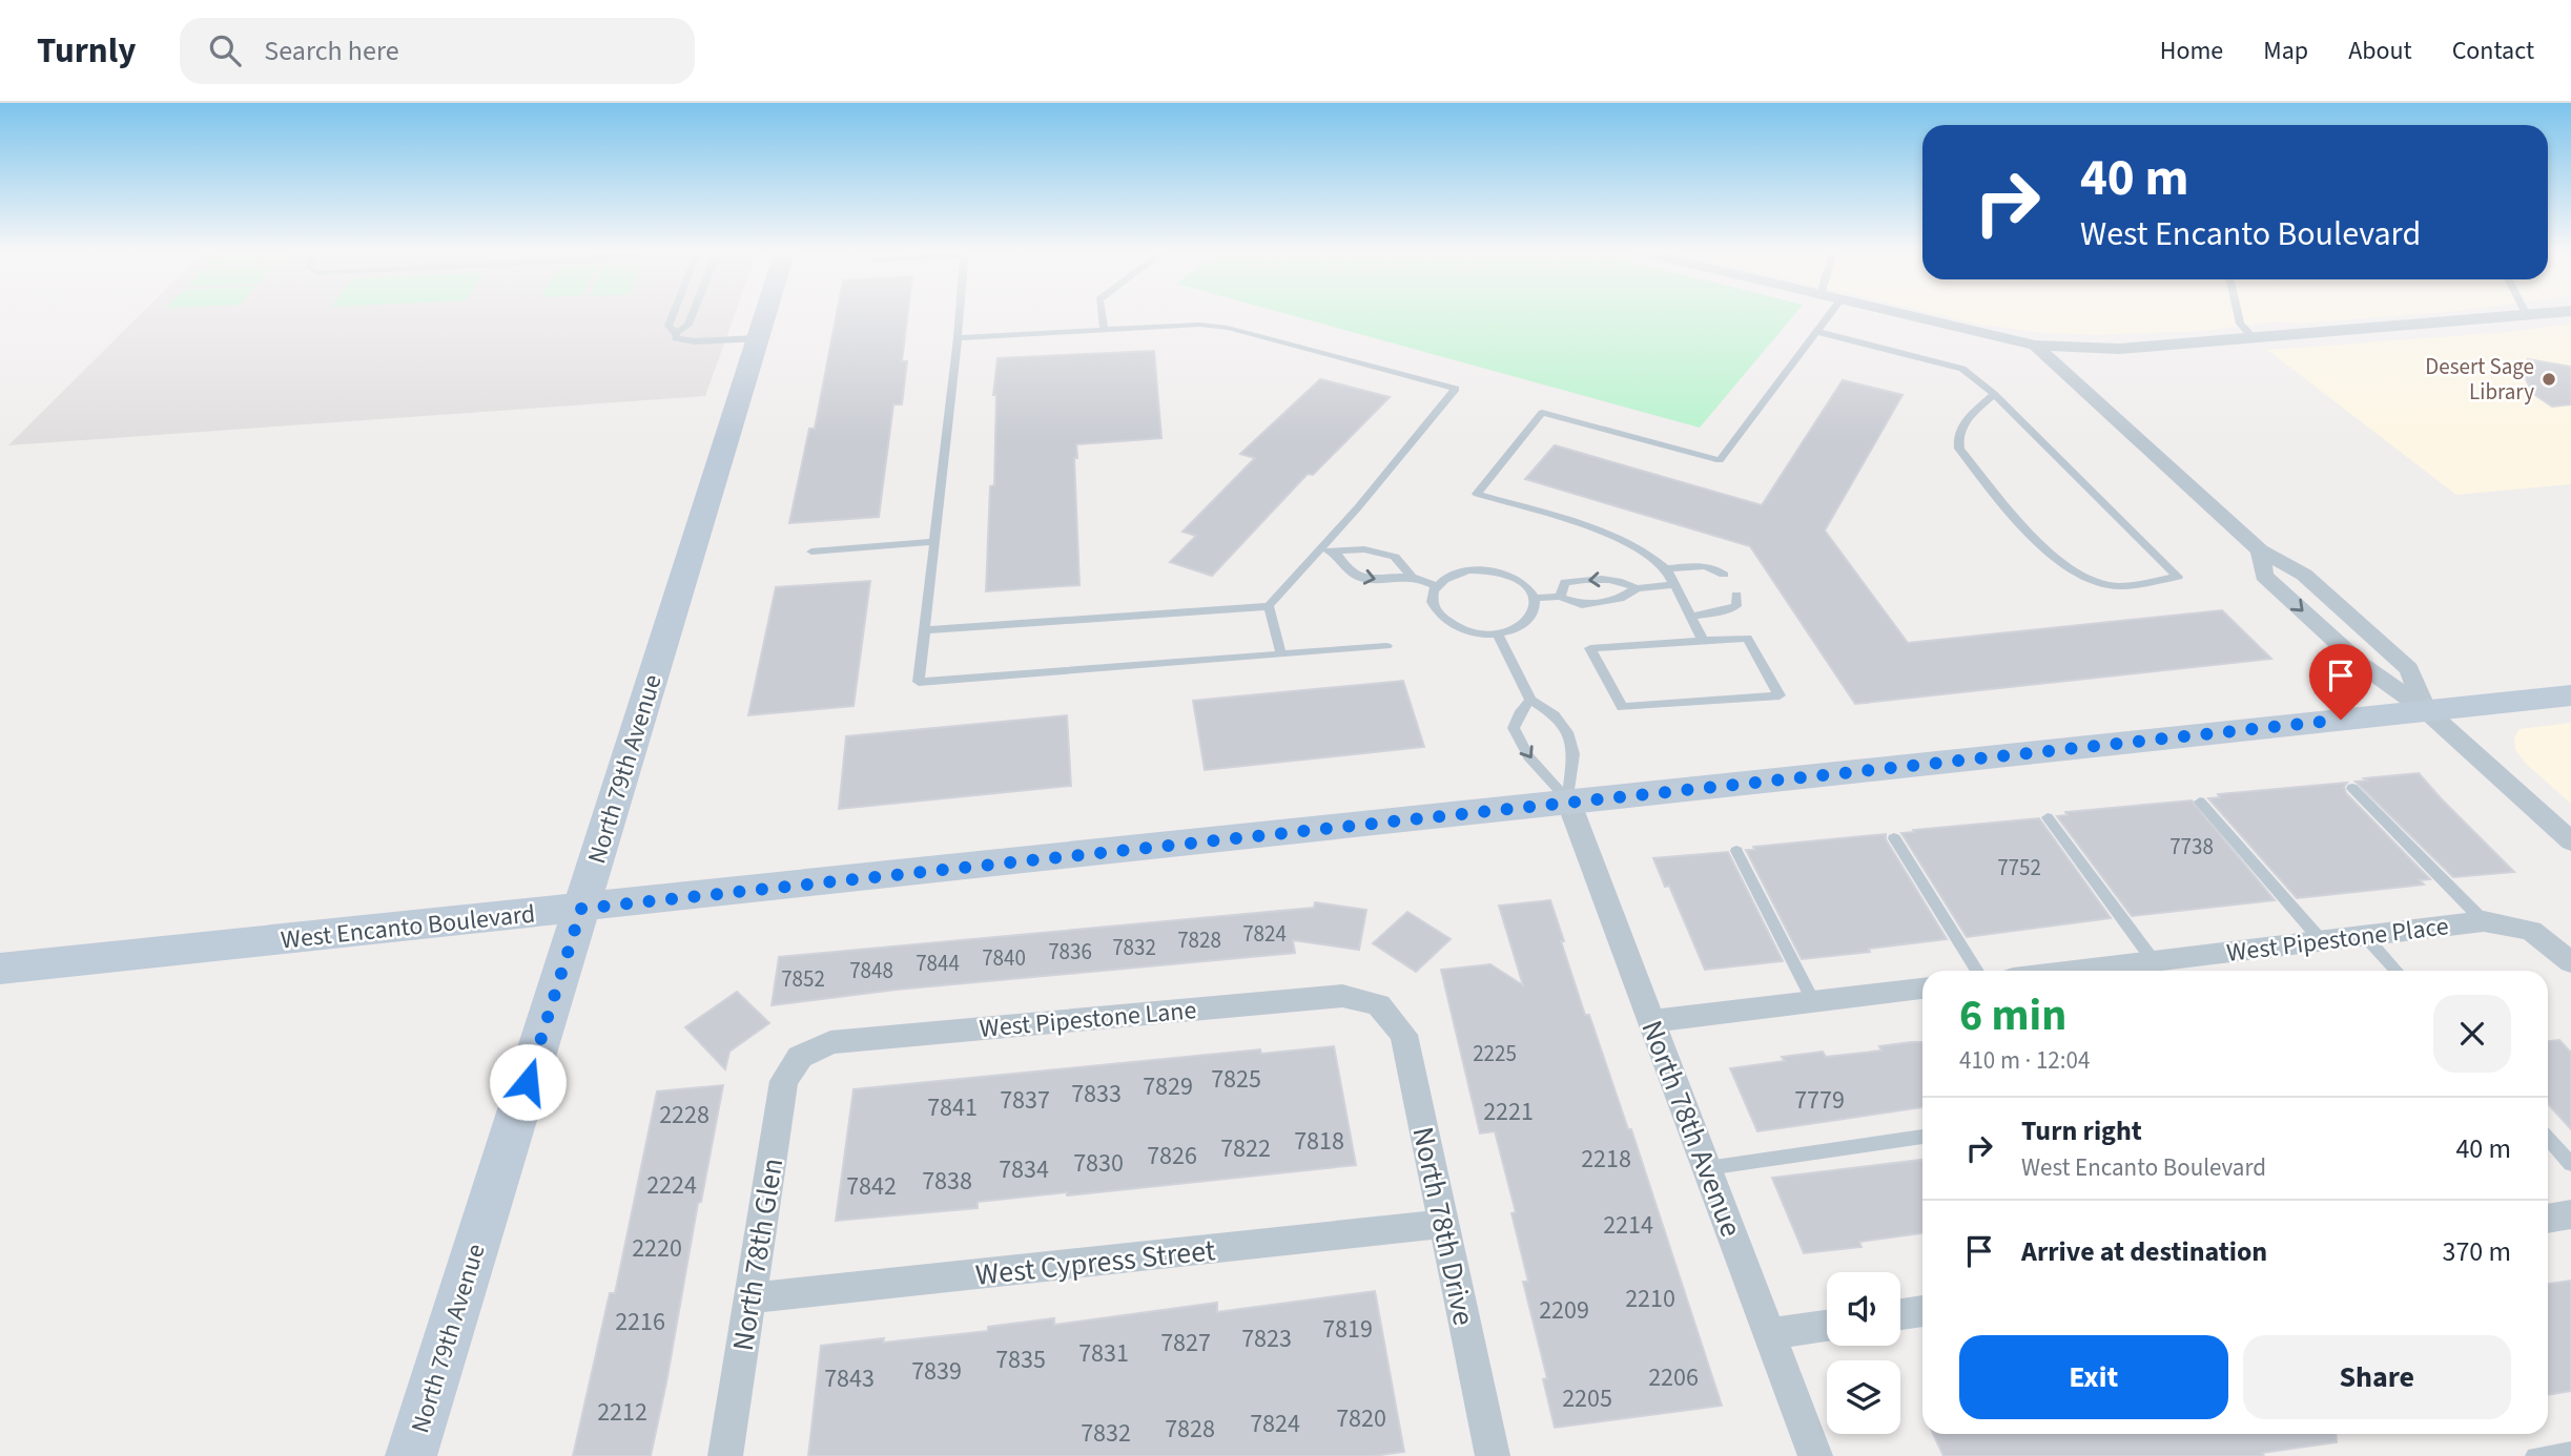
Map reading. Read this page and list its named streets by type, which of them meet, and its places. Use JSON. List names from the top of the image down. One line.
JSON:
{"streets":{"street":["North 79th Avenue","West Encanto Boulevard","West Pipestone Place","West Pipestone Lane","North 78th Avenue","North 78th Drive","North 78th Glen","West Cypress Street"]},"crossings":[["North 79th Avenue","West Encanto Boulevard"],["West Encanto Boulevard","North 78th Avenue"],["West Pipestone Lane","North 78th Drive"],["West Pipestone Lane","North 78th Glen"],["North 78th Drive","West Cypress Street"],["North 78th Glen","West Cypress Street"]],"places":["Desert Sage Library"],"house_numbers":["7738","7752","7824","7828","7832","7836","7840","7844","7848","7852","2225","7825","7829","7833","7837","7779","7841","2221","2228","7818","7822","7826","2218","7830","7834","7838","2224","7842","2214","2220","2210","2209","2216","7819","7823","7827","7831","7835","7839","2206","7843","2205","2212","7820","7824","7828","7832"],"page":{"header":"Turnly","search":"Search here","nav":["Home","Map","About","Contact"],"turn":["40 m","West Encanto Boulevard"],"heading":["6 min","410 m · 12:04"],"list":[{"name":"Turn right","note":"West Encanto Boulevard","value":"40 m"},{"name":"Arrive at destination","value":"370 m"}],"buttons":["Exit","Share"]}}
